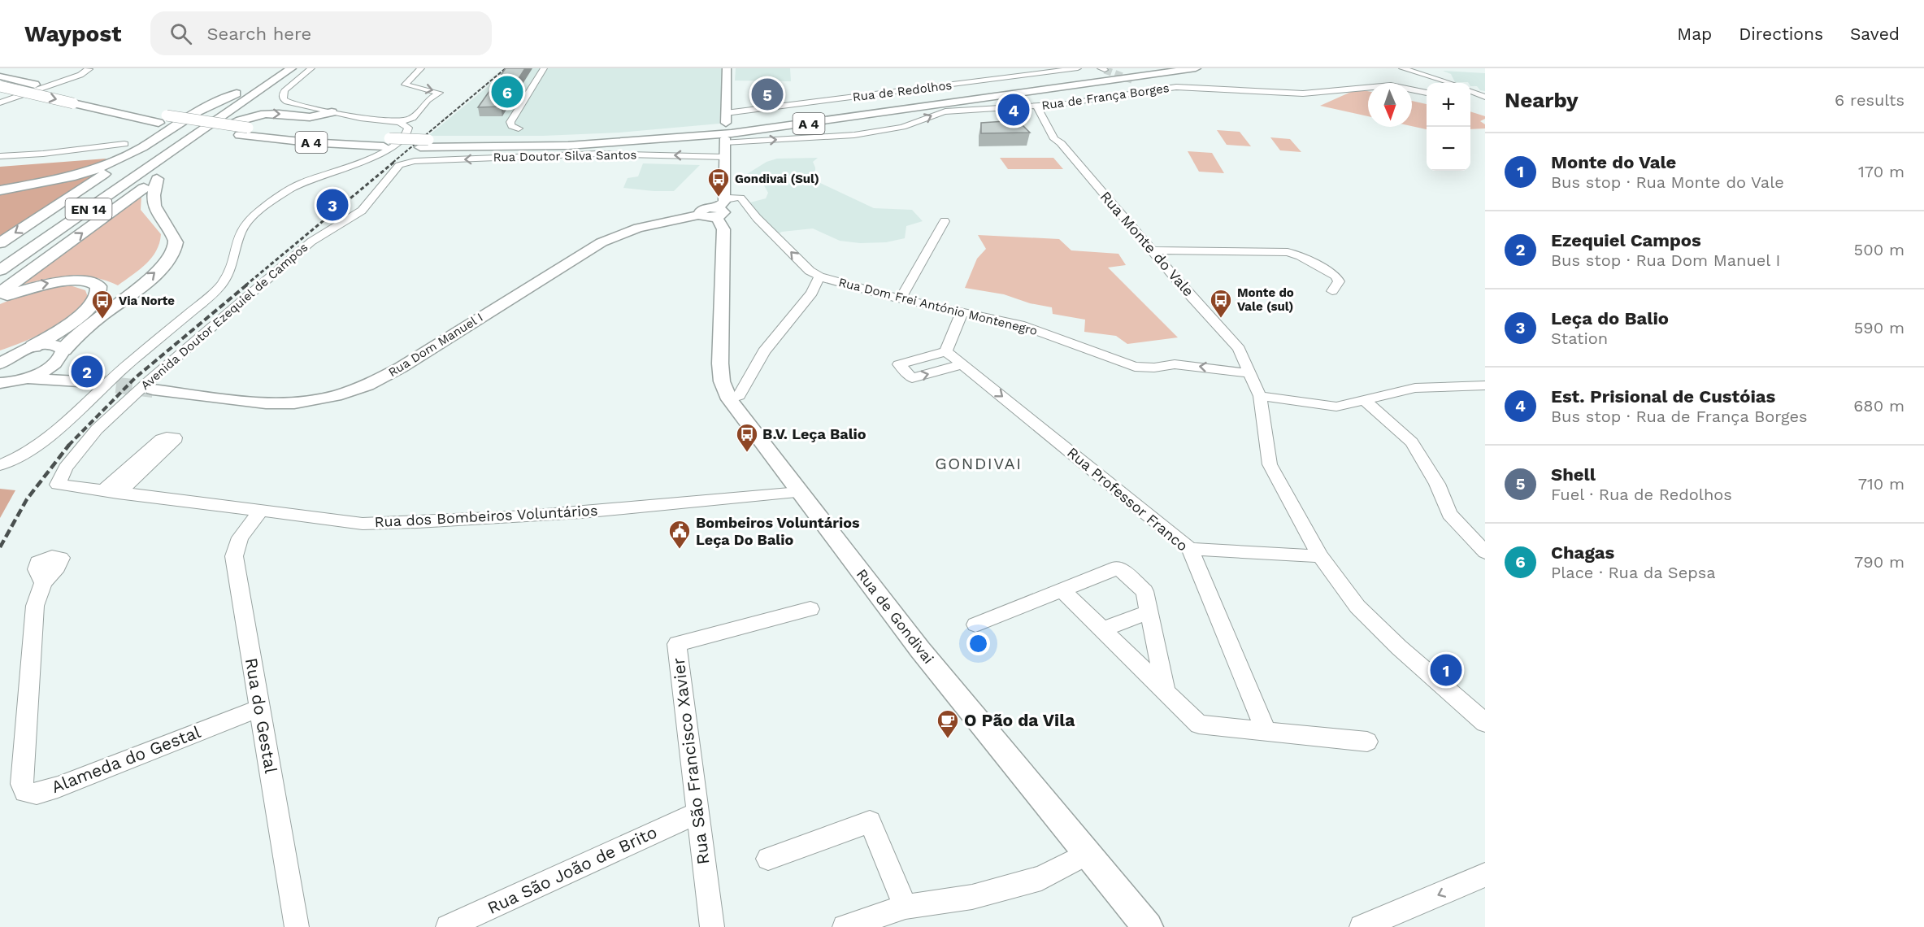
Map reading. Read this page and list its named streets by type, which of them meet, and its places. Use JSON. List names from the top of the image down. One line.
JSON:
{"streets":{"highway":["A 4","EN 14"],"main road":["Rua Dom Manuel I","Rua de Gondivai"],"street":["Rua de Redolhos","Rua de França Borges","Rua Doutor Silva Santos","Rua Monte do Vale","Rua Dom Frei António Montenegro","Avenida Doutor Ezequiel de Campos","Rua Professor Franco","Rua dos Bombeiros Voluntários","Rua do Gestal","Alameda do Gestal","Rua São Francisco Xavier","Rua São João de Brito"]},"crossings":[["Rua de França Borges","Rua Monte do Vale"],["Rua de França Borges","Rua de Gondivai"],["Rua Doutor Silva Santos","Avenida Doutor Ezequiel de Campos"],["Rua Doutor Silva Santos","Rua de Gondivai"],["Rua Monte do Vale","Rua Dom Frei António Montenegro"],["Rua Dom Frei António Montenegro","Rua de Gondivai"],["Avenida Doutor Ezequiel de Campos","Rua dos Bombeiros Voluntários"],["Rua Dom Manuel I","Rua de Gondivai"],["Rua dos Bombeiros Voluntários","Rua de Gondivai"],["Rua dos Bombeiros Voluntários","Rua do Gestal"],["Rua do Gestal","Alameda do Gestal"],["Rua São Francisco Xavier","Rua São João de Brito"]],"one_way":["Rua de França Borges","Rua Doutor Silva Santos","Rua Dom Frei António Montenegro","Rua Professor Franco"],"districts":["GONDIVAI"],"places":{"bus stop":["Gondivai (Sul)","Monte do Vale (sul)","Via Norte","B.V. Leça Balio"],"public building":["Bombeiros Voluntários Leça Do Balio"],"cafe":["O Pão da Vila"]},"north":"bottom","page":{"header":"Waypost","search":"Search here","nav":["Map","Directions","Saved"],"heading":["Nearby","6 results"],"pins":["6","5","4","3","2","1"],"map_buttons":["+","−"],"list":[{"mark":"1","name":"Monte do Vale","note":"Bus stop · Rua Monte do Vale","value":"170 m"},{"mark":"2","name":"Ezequiel Campos","note":"Bus stop · Rua Dom Manuel I","value":"500 m"},{"mark":"3","name":"Leça do Balio","note":"Station","value":"590 m"},{"mark":"4","name":"Est. Prisional de Custóias","note":"Bus stop · Rua de França Borges","value":"680 m"},{"mark":"5","name":"Shell","note":"Fuel · Rua de Redolhos","value":"710 m"},{"mark":"6","name":"Chagas","note":"Place · Rua da Sepsa","value":"790 m"}]}}
